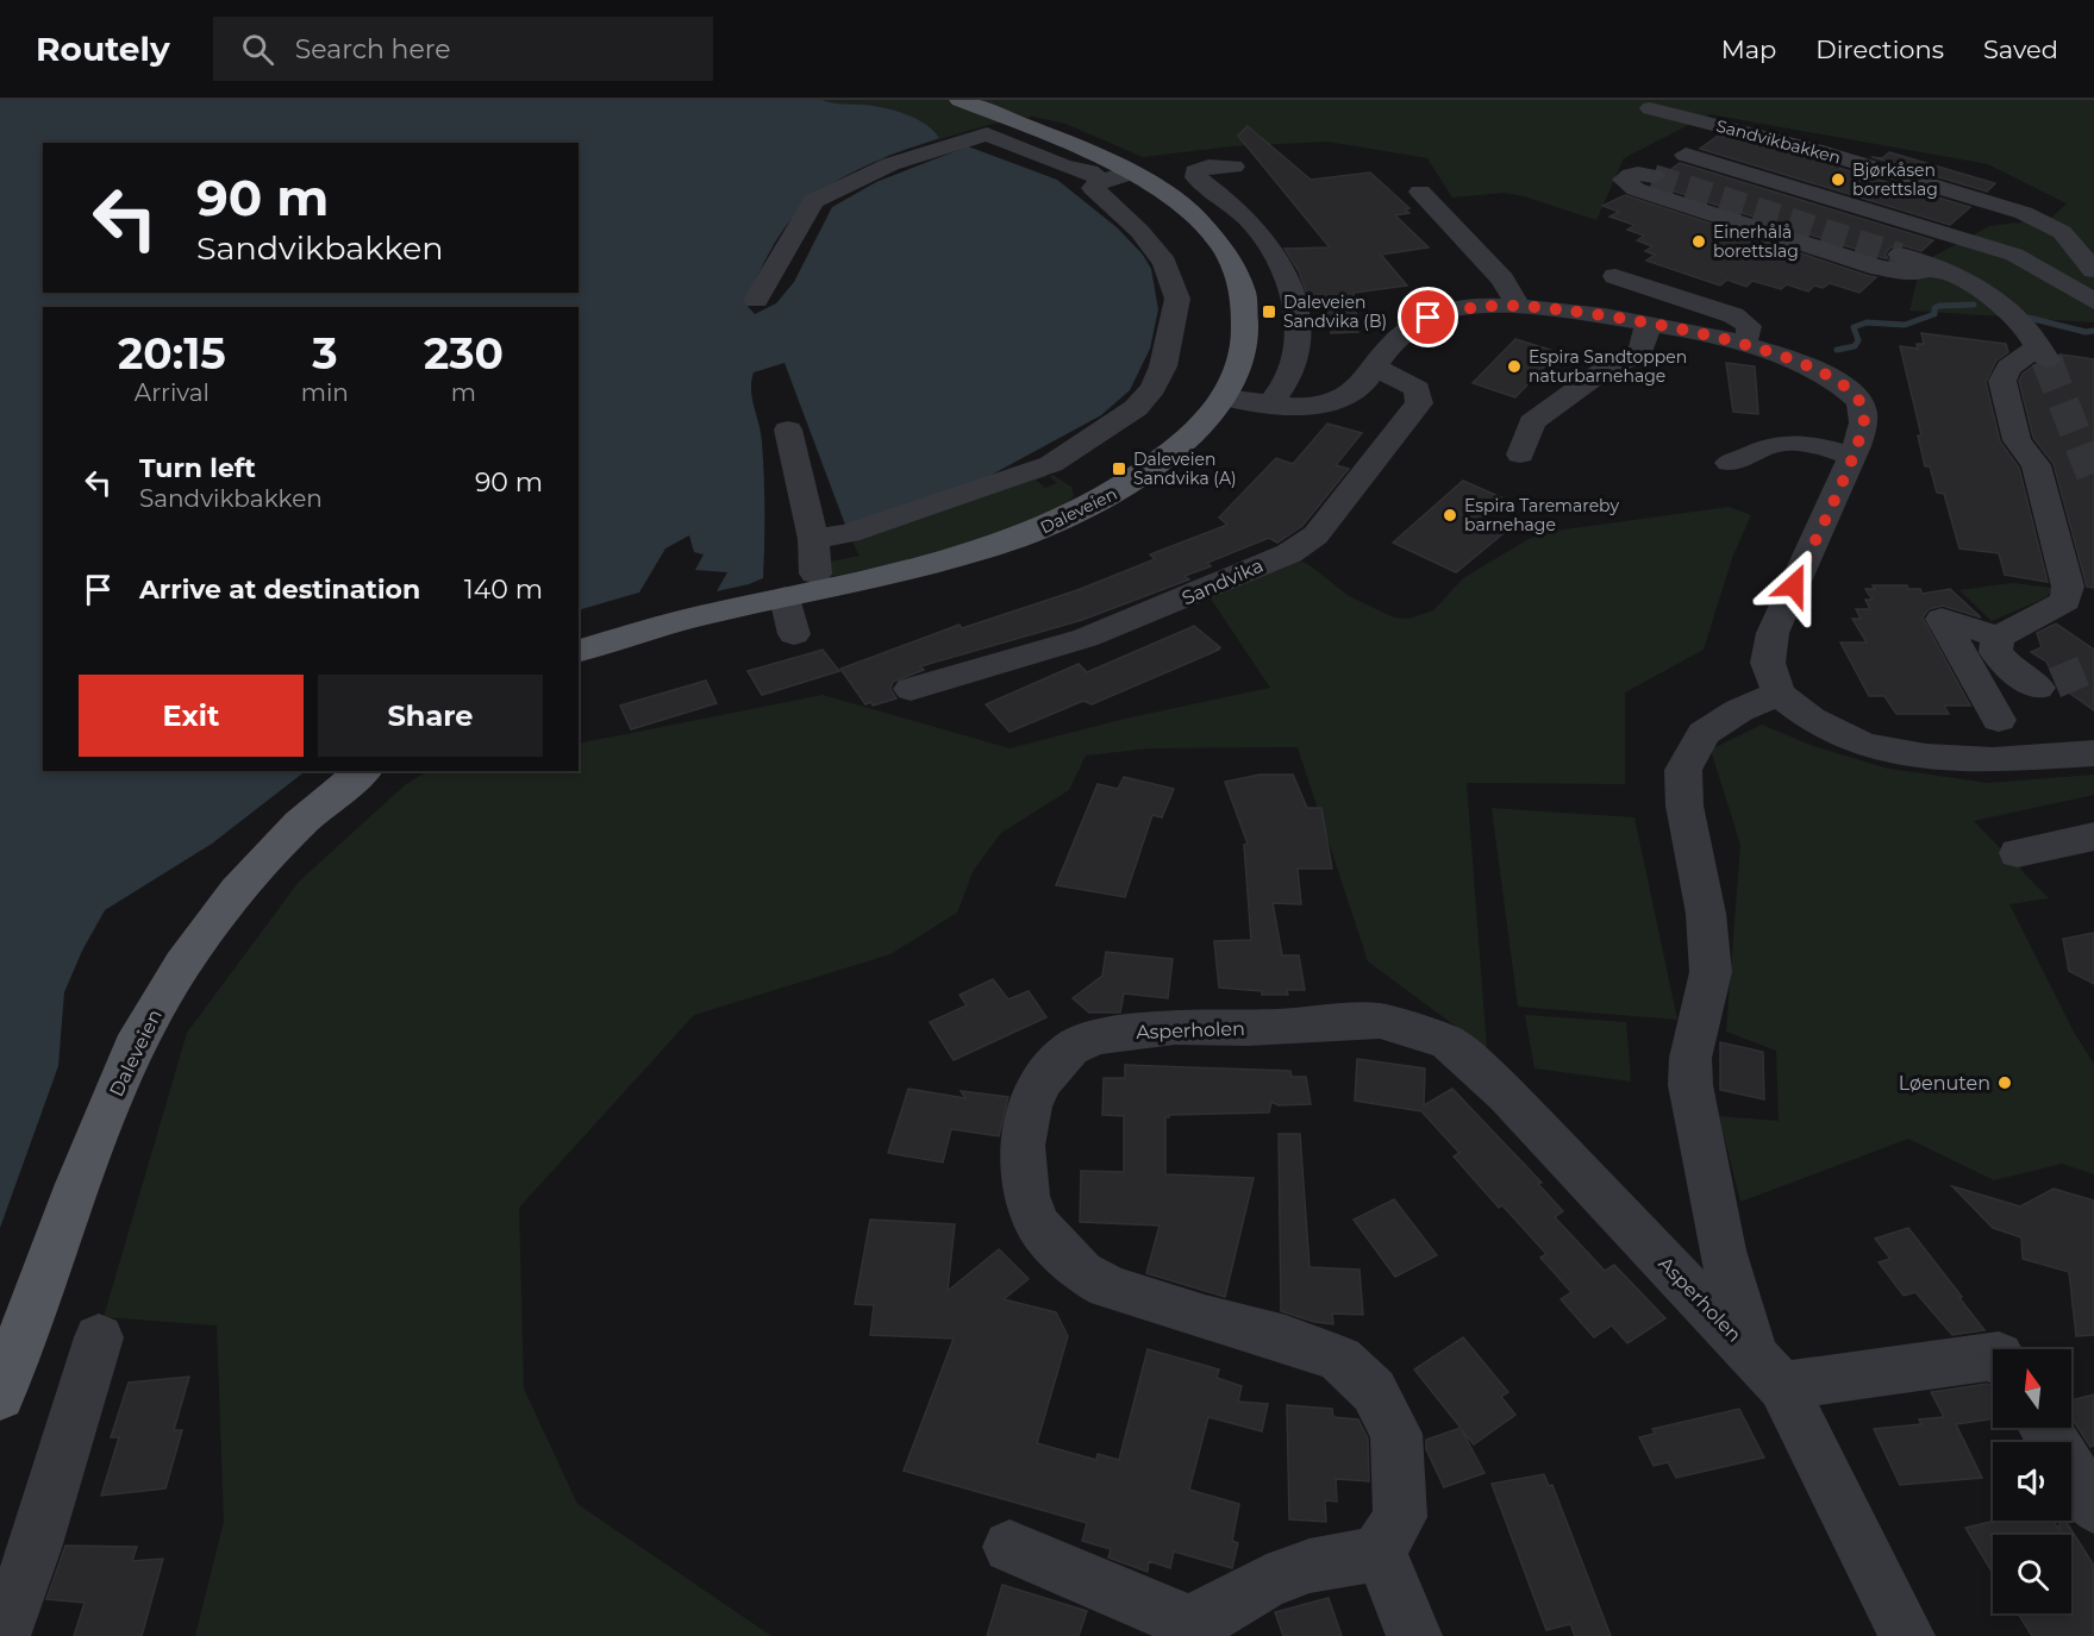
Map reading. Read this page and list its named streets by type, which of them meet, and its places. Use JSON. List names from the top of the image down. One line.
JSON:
{"streets":{"main road":["Daleveien"],"street":["Sandvikbakken","Sandvika","Asperholen"]},"places":{"other":["Bjørkåsen borettslag","Einerhålå borettslag","Espira Sandtoppen naturbarnehage","Espira Taremareby barnehage","Løenuten"],"transit":["Daleveien Sandvika (B)","Daleveien Sandvika (A)"]},"north":"top","page":{"header":"Routely","search":"Search here","nav":["Map","Directions","Saved"],"turn":["90 m","Sandvikbakken"],"eta":["20:15","Arrival","3","min","230","m"],"list":[{"name":"Turn left","note":"Sandvikbakken","value":"90 m"},{"name":"Arrive at destination","value":"140 m"}],"buttons":["Exit","Share"]}}
